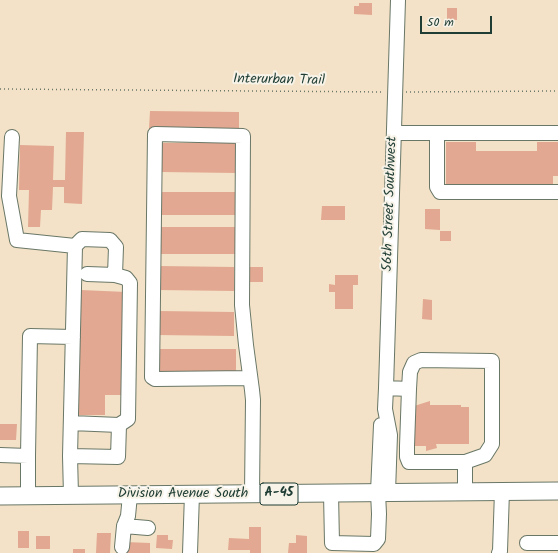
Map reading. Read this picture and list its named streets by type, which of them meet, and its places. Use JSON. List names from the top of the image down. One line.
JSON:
{"streets":{"main road":["A-45","Division Avenue South"],"street":["56th Street Southwest"],"path":["Interurban Trail"]},"crossings":[["Interurban Trail","56th Street Southwest"],["56th Street Southwest","Division Avenue South"]],"scale_bar":"50 m"}
